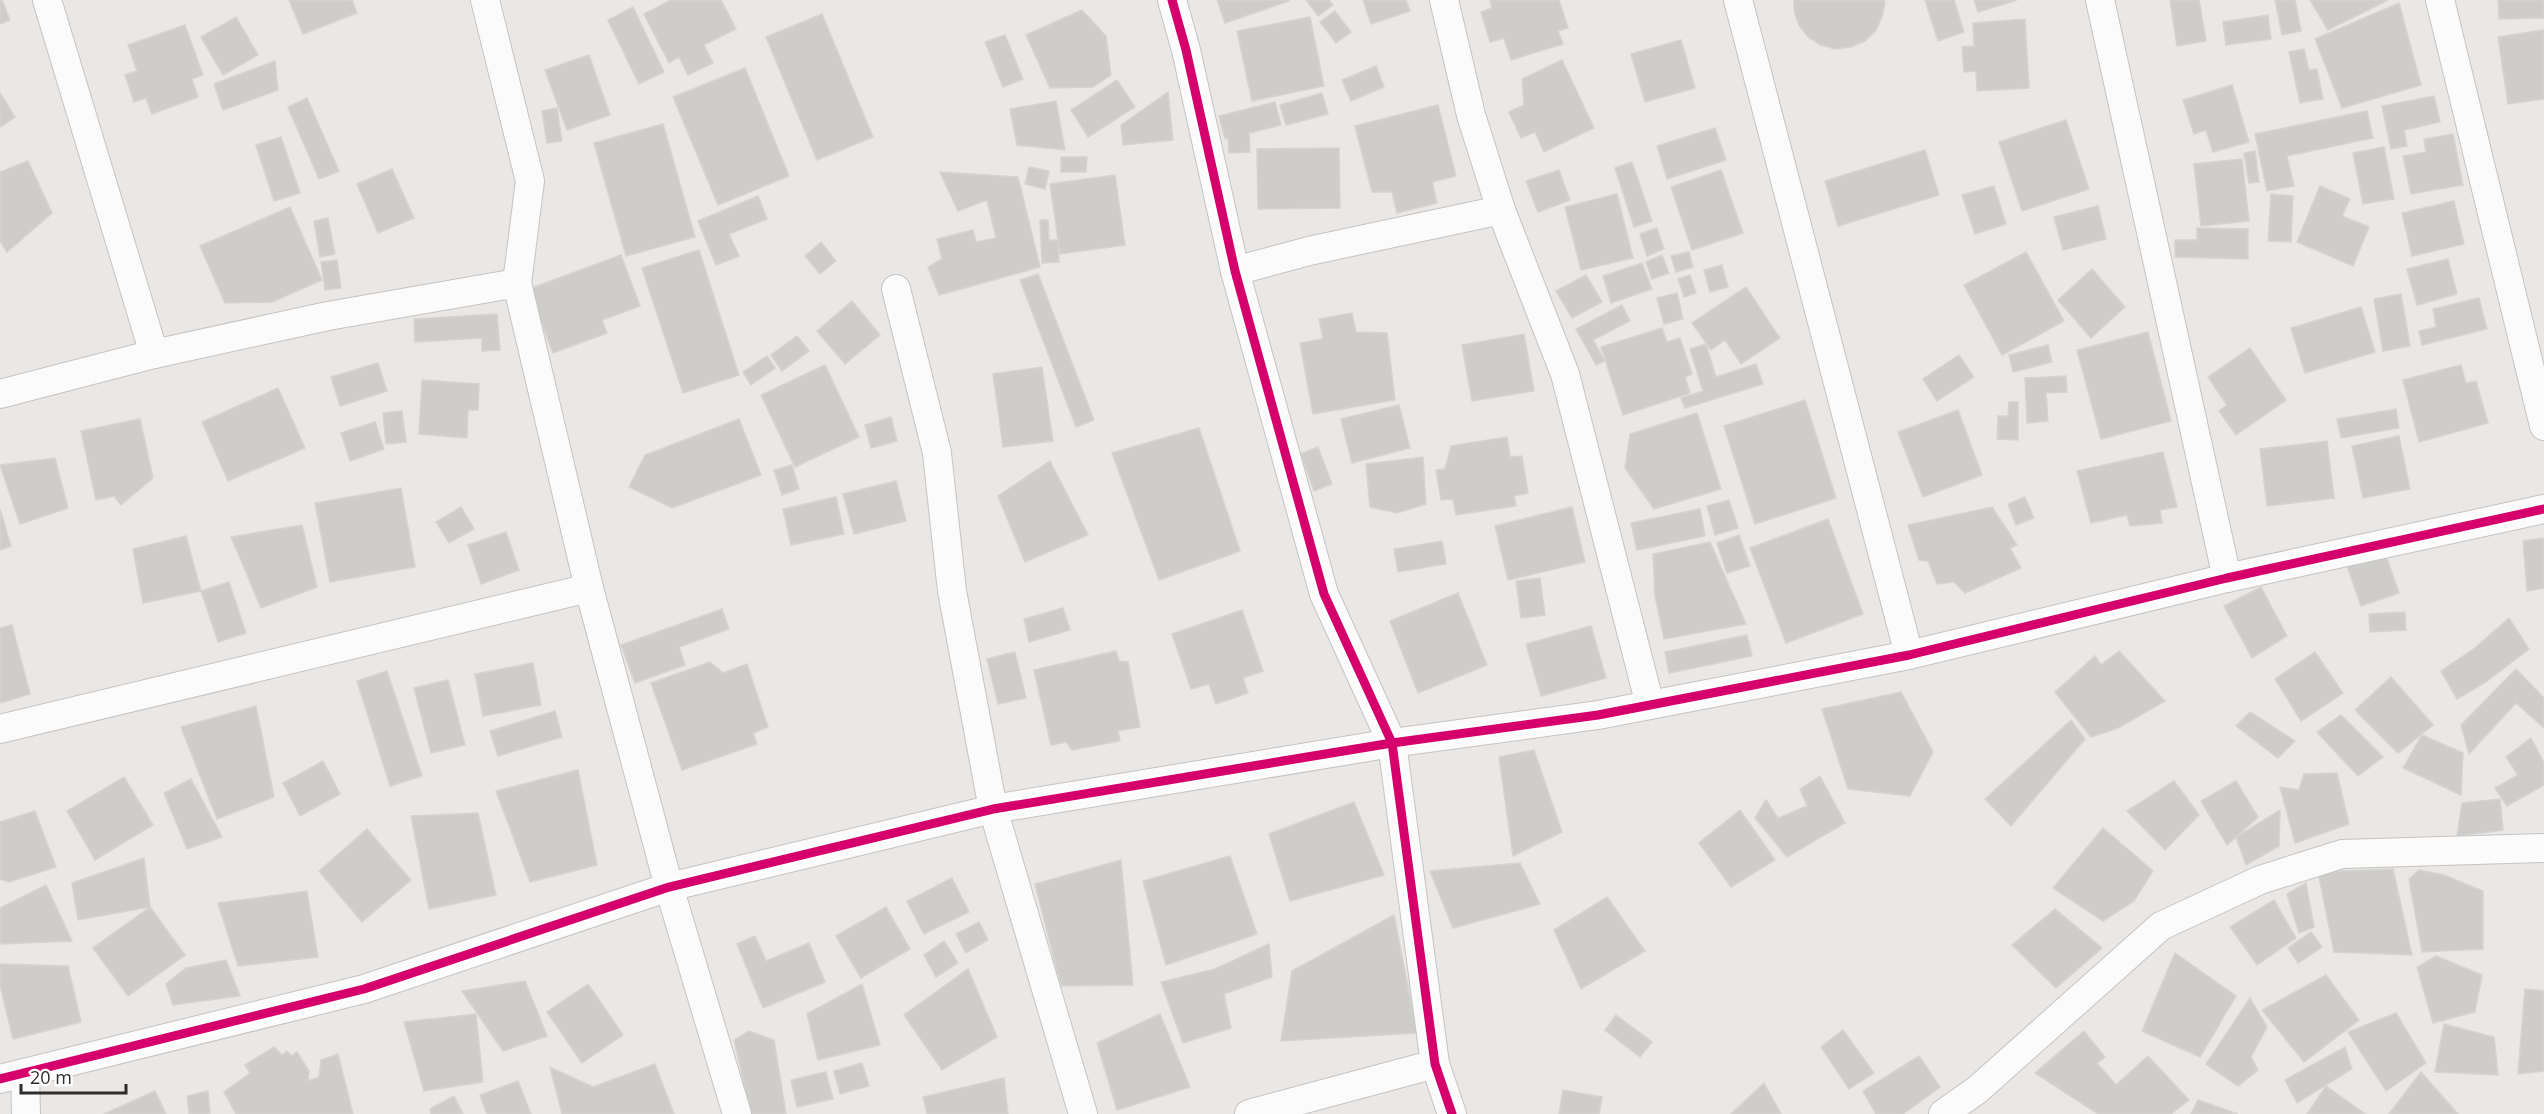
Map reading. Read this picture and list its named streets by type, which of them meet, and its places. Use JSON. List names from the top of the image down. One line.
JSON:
{"scale_bar":"20 m"}
